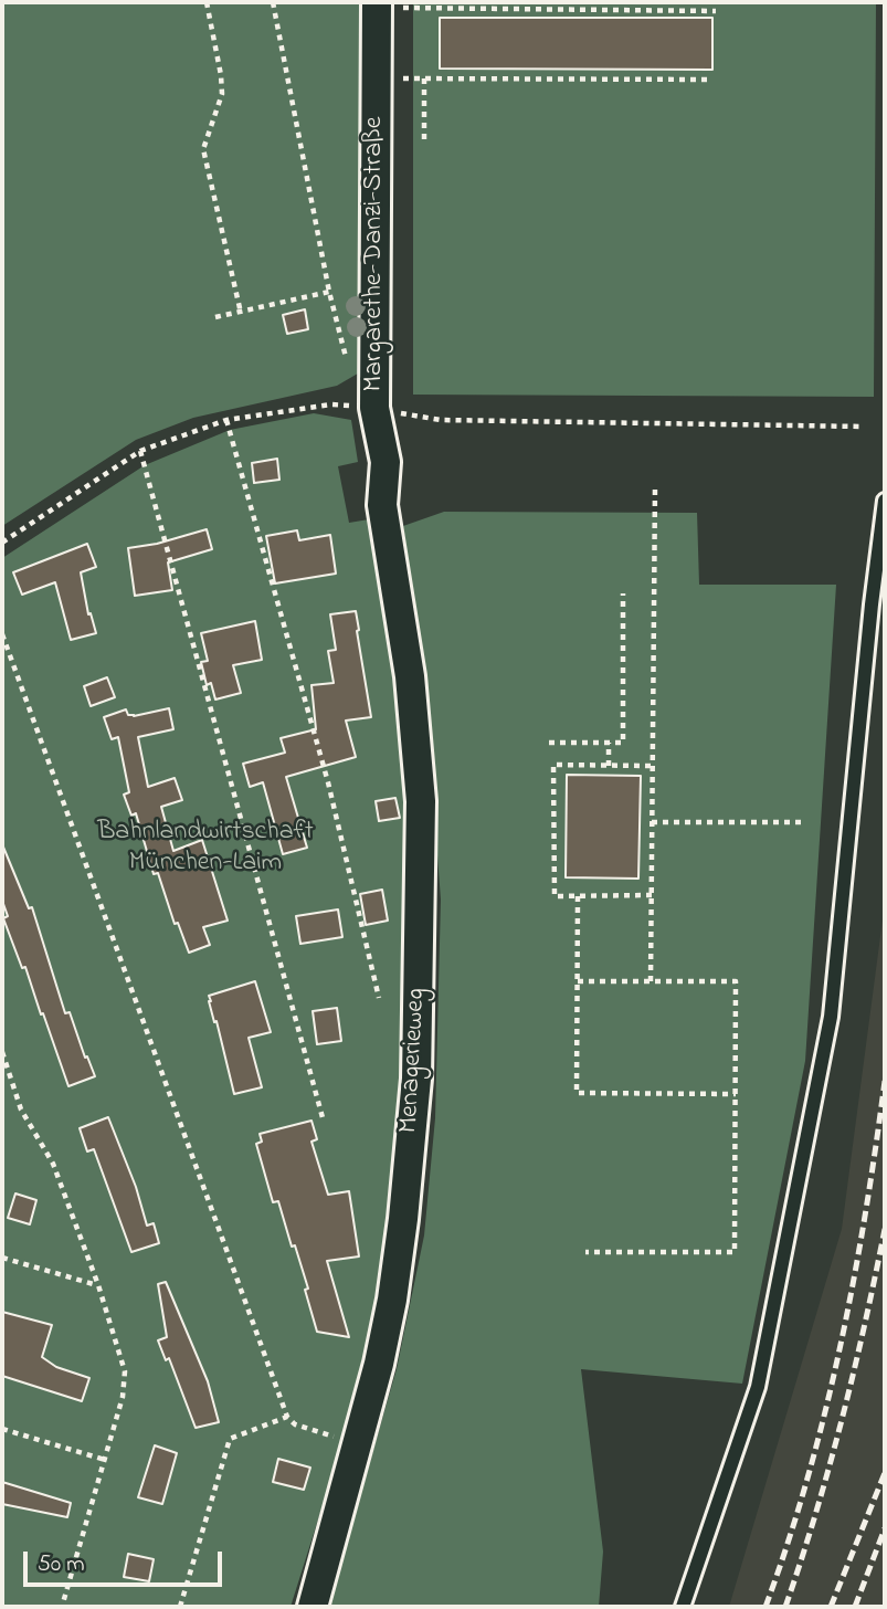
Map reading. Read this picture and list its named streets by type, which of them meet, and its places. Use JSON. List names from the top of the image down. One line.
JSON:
{"streets":{"street":["Margarethe-Danzi-Straße","Menagerieweg"]},"crossings":[["Margarethe-Danzi-Straße","Menagerieweg"]],"parks":["Bahnlandwirtschaft München-Laim"],"scale_bar":"50 m"}
